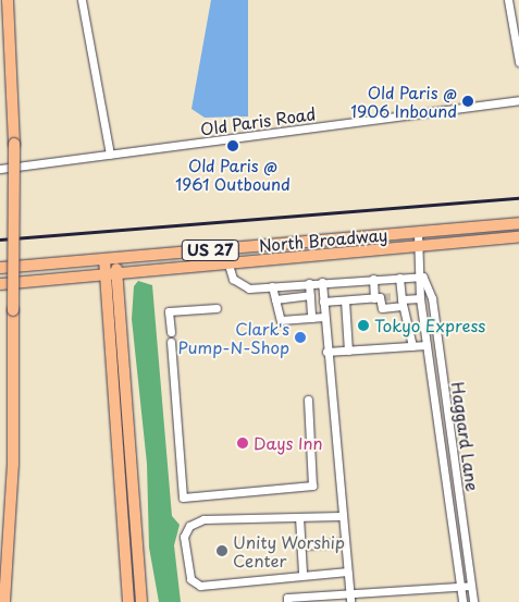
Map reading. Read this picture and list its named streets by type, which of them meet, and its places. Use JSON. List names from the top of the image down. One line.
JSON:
{"streets":{"highway":["North Broadway","US 27"],"street":["Old Paris Road","Haggard Lane"]},"crossings":[["North Broadway","Haggard Lane"]],"places":["Old Paris @ 1906 Inbound","Old Paris @ 1961 Outbound","Tokyo Express","Clark's Pump-N-Shop","Days Inn","Unity Worship Center"]}
